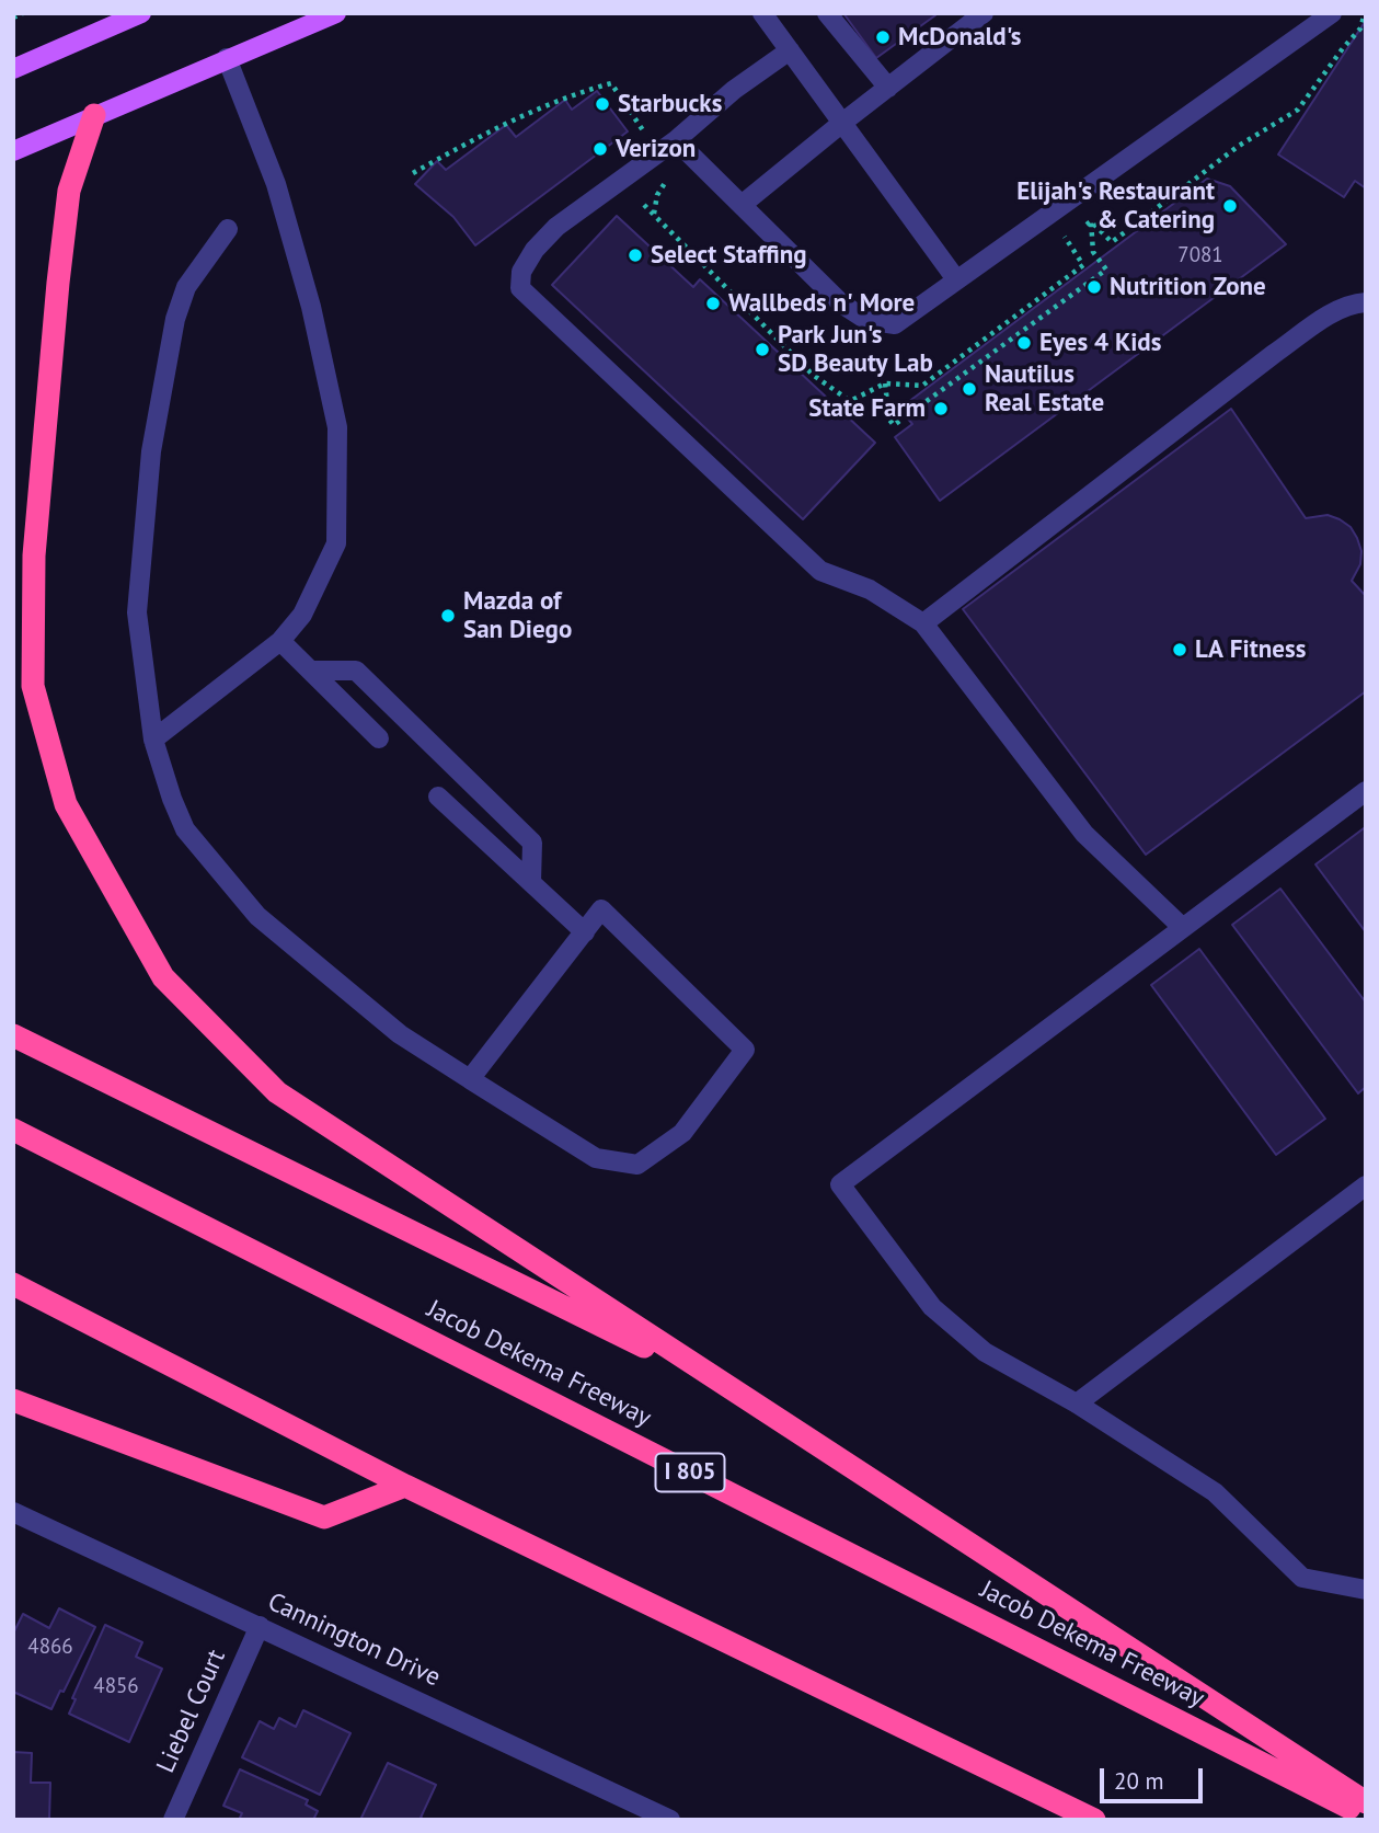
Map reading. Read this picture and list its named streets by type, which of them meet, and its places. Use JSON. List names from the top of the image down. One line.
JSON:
{"streets":{"highway":["Jacob Dekema Freeway","I 805"],"street":["Cannington Drive","Liebel Court"]},"crossings":[["Cannington Drive","Liebel Court"]],"places":["McDonald's","Starbucks","Verizon","Elijah's Restaurant & Catering","Select Staffing","Nutrition Zone","Wallbeds n' More","Eyes 4 Kids","Park Jun's SD Beauty Lab","Nautilus Real Estate","State Farm","Mazda of San Diego","LA Fitness"],"house_numbers":["7081","4866","4856"],"scale_bar":"20 m"}
